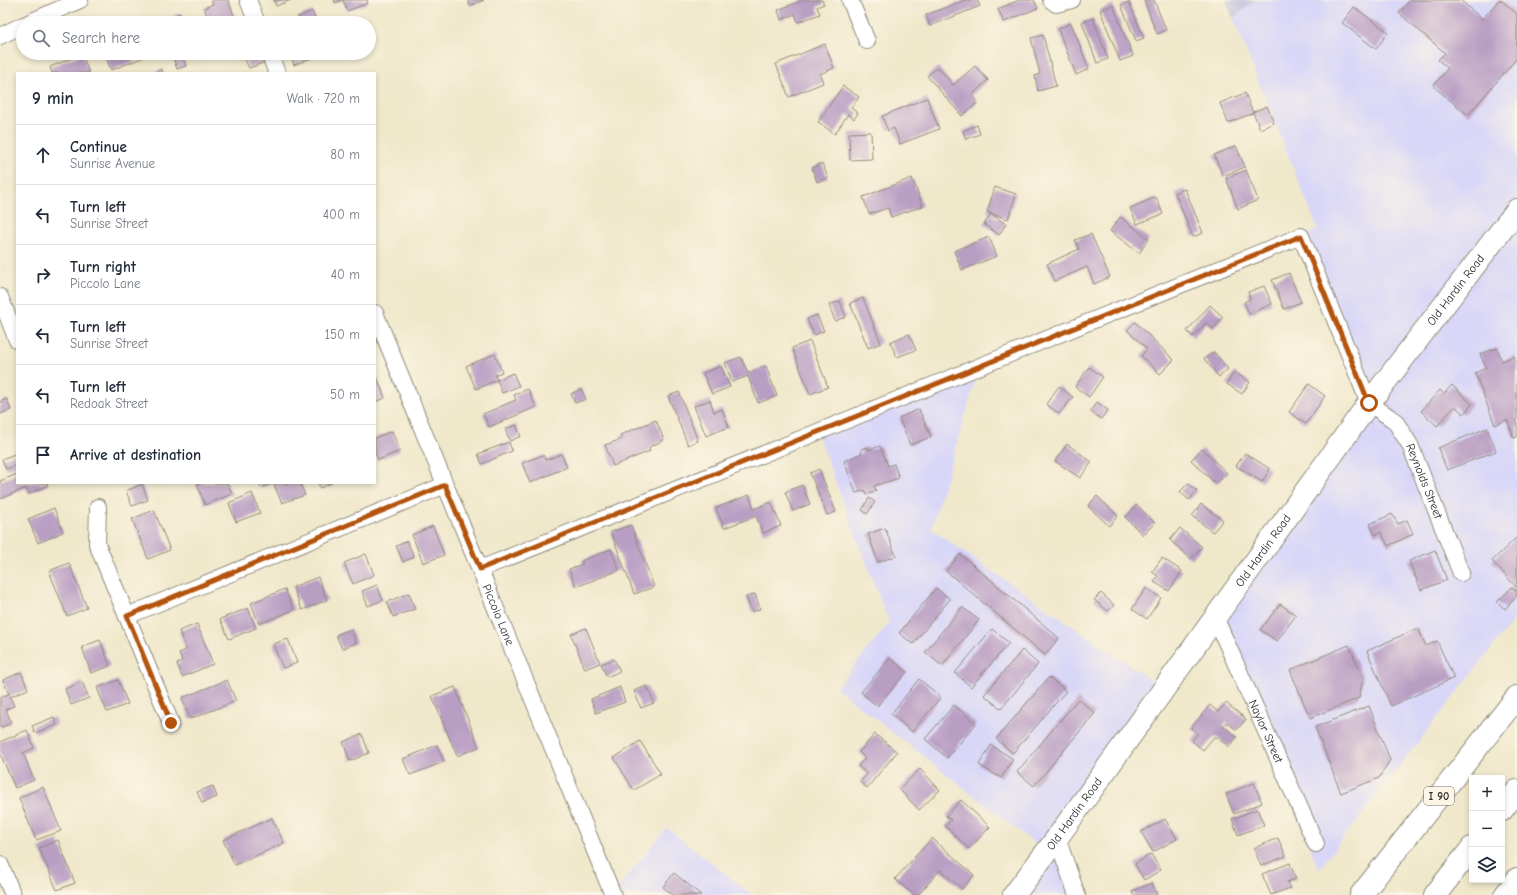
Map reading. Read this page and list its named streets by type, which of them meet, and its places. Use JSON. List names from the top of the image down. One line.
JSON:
{"streets":{"main road":["Old Hardin Road","I 90"],"street":["Reynolds Street","Piccolo Lane","Naylor Street"]},"crossings":[["Old Hardin Road","Reynolds Street"],["Old Hardin Road","Naylor Street"]],"page":{"search":"Search here","heading":["9 min","Walk · 720 m"],"list":[["Continue","Sunrise Avenue","80 m"],["Turn left","Sunrise Street","400 m"],["Turn right","Piccolo Lane","40 m"],["Turn left","Sunrise Street","150 m"],["Turn left","Redoak Street","50 m"],"Arrive at destination"],"map_buttons":["+","−"]}}
